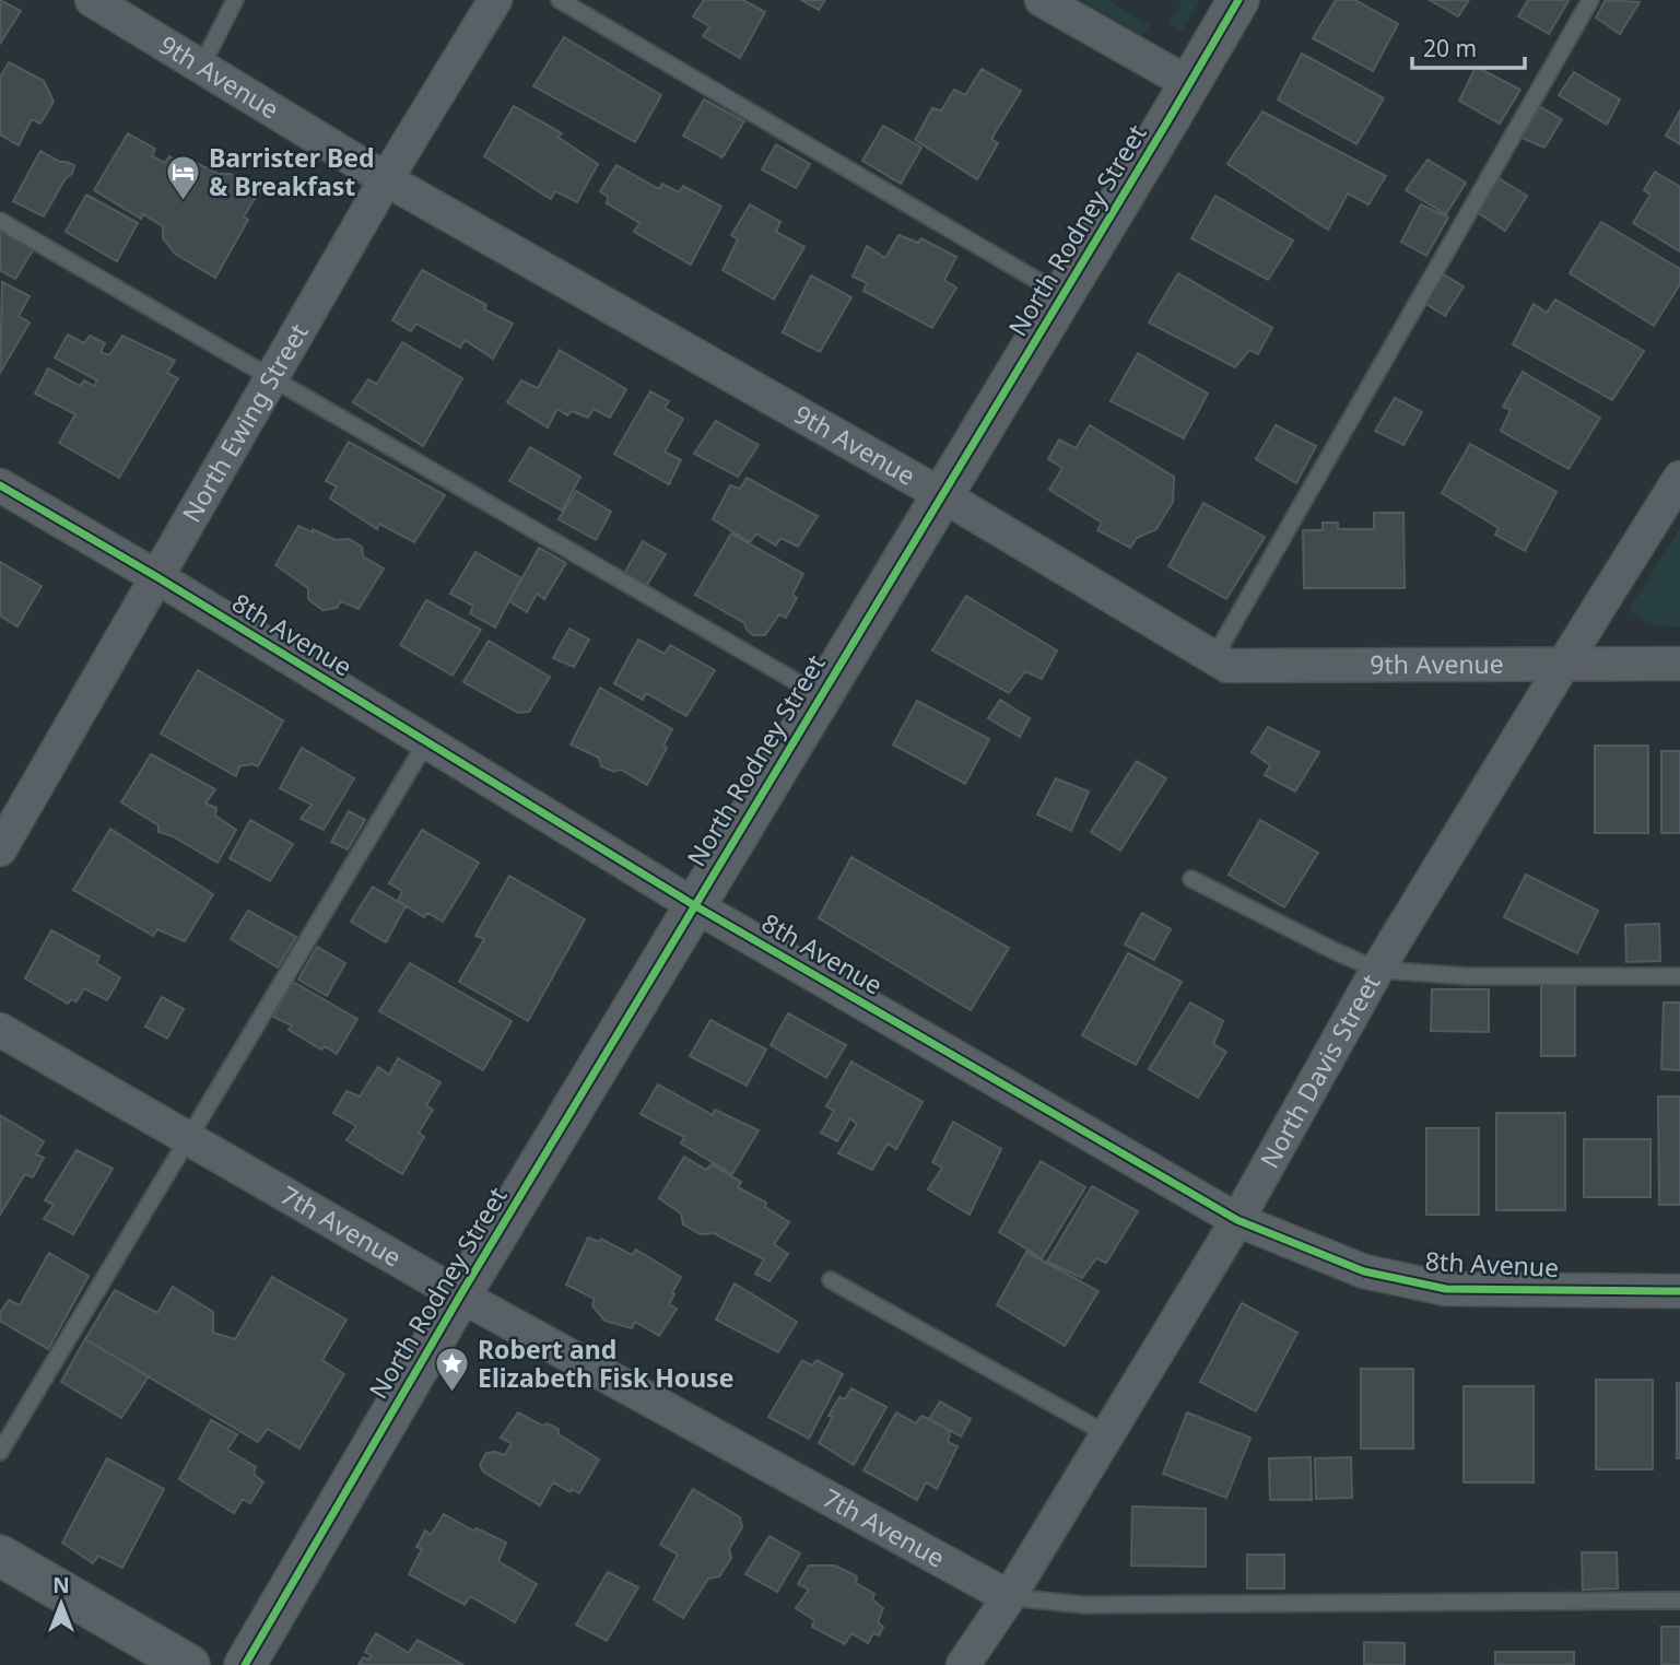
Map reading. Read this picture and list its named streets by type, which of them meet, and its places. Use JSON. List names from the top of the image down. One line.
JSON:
{"streets":{"street":["9th Avenue","North Rodney Street","North Ewing Street","8th Avenue","North Davis Street","7th Avenue"]},"crossings":[["9th Avenue","North Rodney Street"],["9th Avenue","North Ewing Street"],["9th Avenue","North Davis Street"],["North Rodney Street","8th Avenue"],["North Rodney Street","7th Avenue"],["North Ewing Street","8th Avenue"],["8th Avenue","North Davis Street"],["North Davis Street","7th Avenue"]],"places":{"hotel":["Barrister Bed & Breakfast"],"place":["Robert and Elizabeth Fisk House"]},"scale_bar":"20 m","north":"top"}
